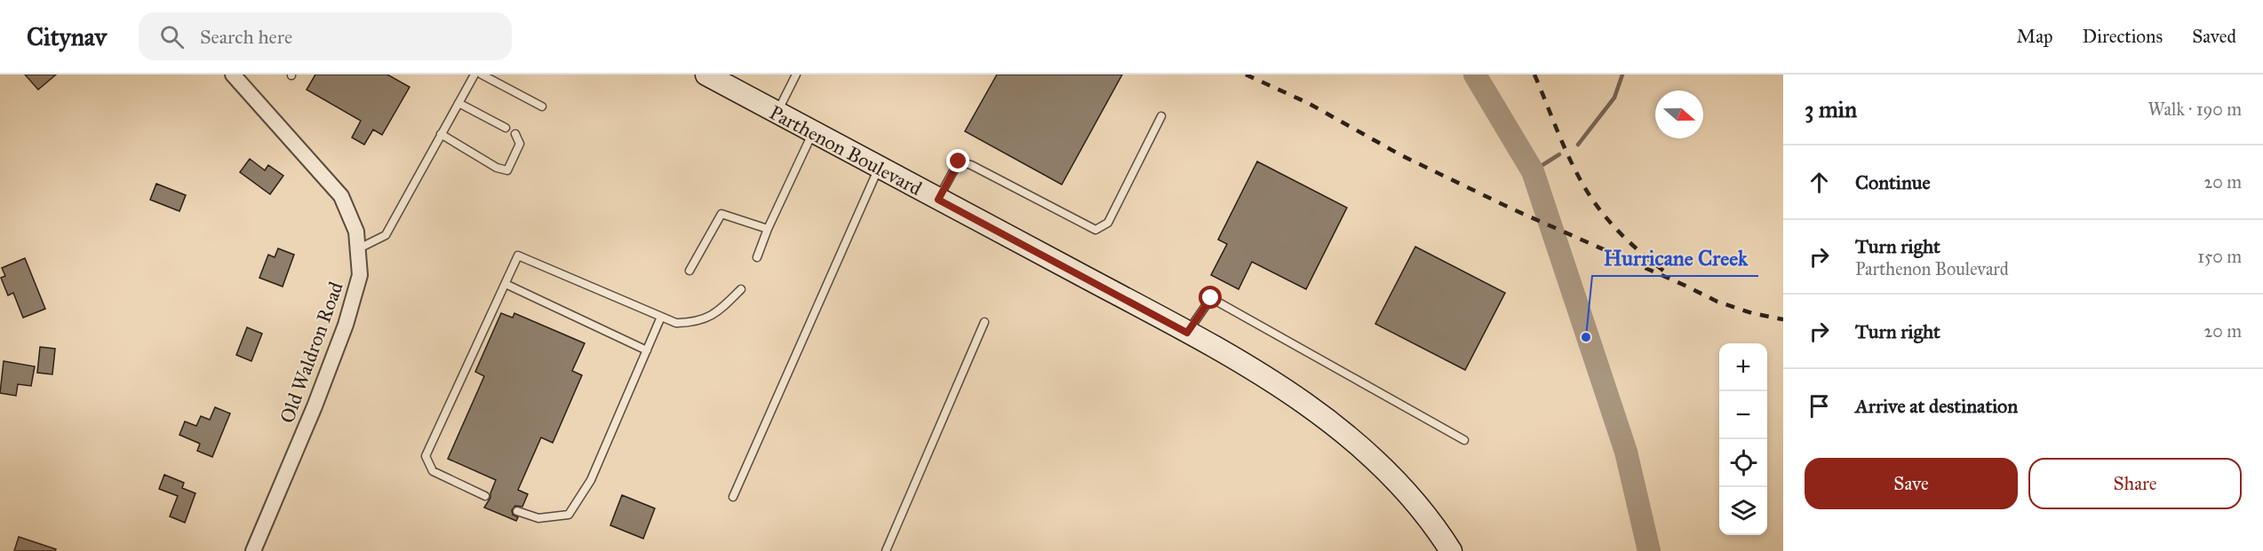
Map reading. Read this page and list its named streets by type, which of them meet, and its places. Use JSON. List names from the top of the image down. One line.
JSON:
{"streets":{"main road":["Parthenon Boulevard"],"street":["Old Waldron Road"]},"places":["Hurricane Creek"],"north":"right","page":{"header":"Citynav","search":"Search here","nav":["Map","Directions","Saved"],"heading":["3 min","Walk · 190 m"],"list":[["Continue","20 m"],["Turn right","Parthenon Boulevard","150 m"],["Turn right","20 m"],"Arrive at destination"],"map_buttons":["+","−"],"buttons":["Save","Share"]}}
